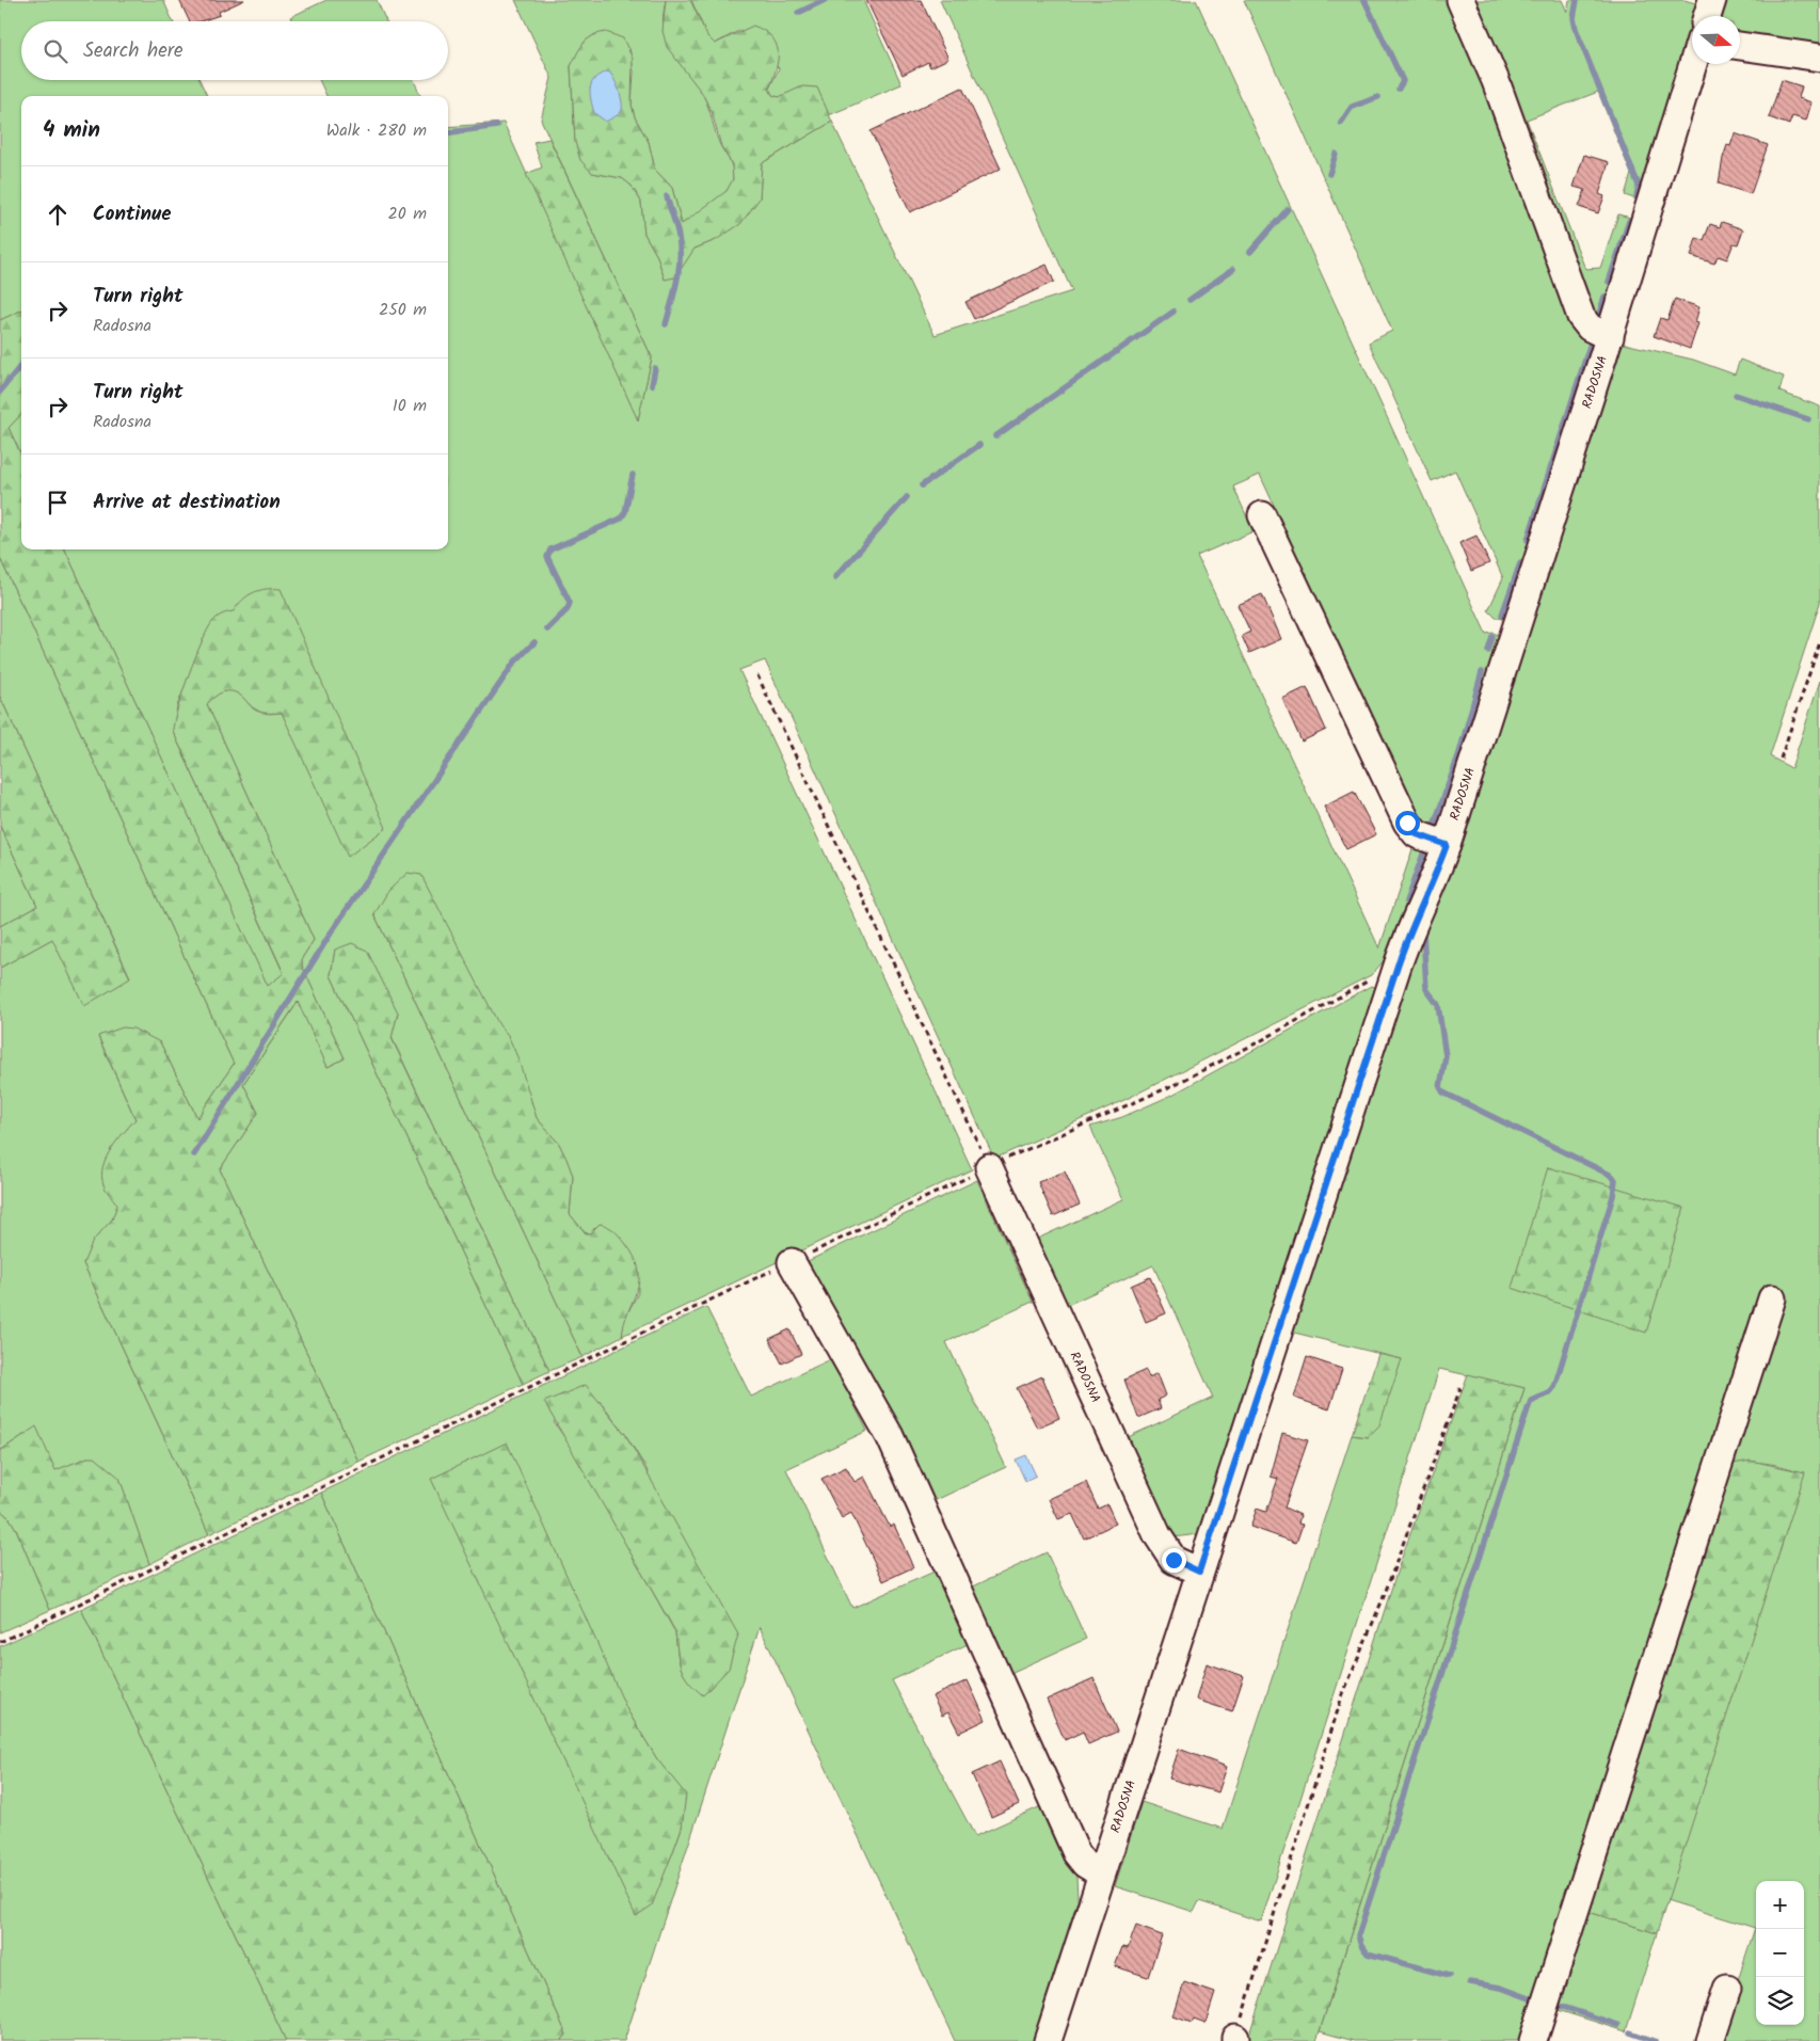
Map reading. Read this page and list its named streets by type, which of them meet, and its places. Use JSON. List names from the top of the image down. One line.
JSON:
{"streets":{"street":["RADOSNA"]},"north":"right","page":{"search":"Search here","heading":["4 min","Walk · 280 m"],"list":[["Continue","20 m"],["Turn right","Radosna","250 m"],["Turn right","Radosna","10 m"],"Arrive at destination"],"map_buttons":["+","−"]}}
